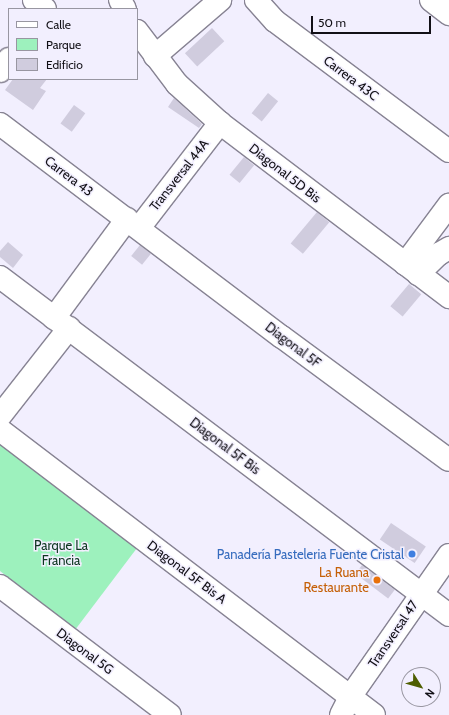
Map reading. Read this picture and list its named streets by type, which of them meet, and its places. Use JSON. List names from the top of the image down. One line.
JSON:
{"streets":{"street":["Carrera 43C","Diagonal 5D Bis","Transversal 44A","Carrera 43","Diagonal 5F","Diagonal 5F Bis","Diagonal 5F Bis A","Transversal 47","Diagonal 5G"]},"crossings":[["Diagonal 5D Bis","Transversal 44A"],["Transversal 44A","Carrera 43"],["Transversal 44A","Diagonal 5F"],["Transversal 44A","Diagonal 5F Bis"],["Carrera 43","Diagonal 5F"],["Diagonal 5F Bis","Transversal 47"],["Diagonal 5F Bis A","Transversal 47"]],"parks":["Parque La Francia"],"places":["Panadería Pasteleria Fuente Cristal","La Ruana Restaurante"],"legend":["Calle","Parque","Edificio"],"scale_bar":"50 m","north":"bottom right"}
